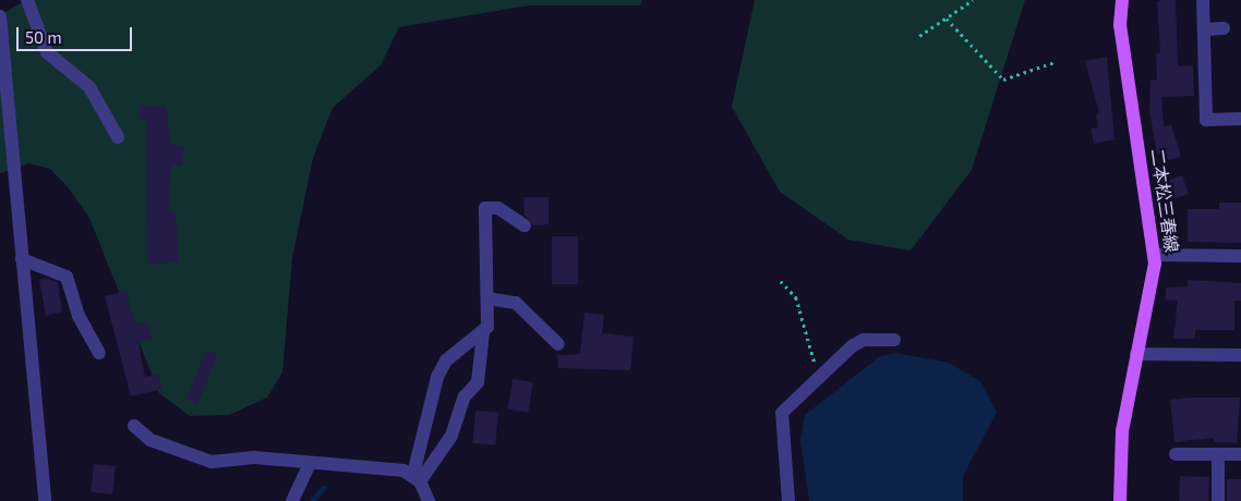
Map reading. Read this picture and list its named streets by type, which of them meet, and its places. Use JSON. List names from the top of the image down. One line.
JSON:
{"streets":{"main road":["二本松三春線"]},"scale_bar":"50 m"}
